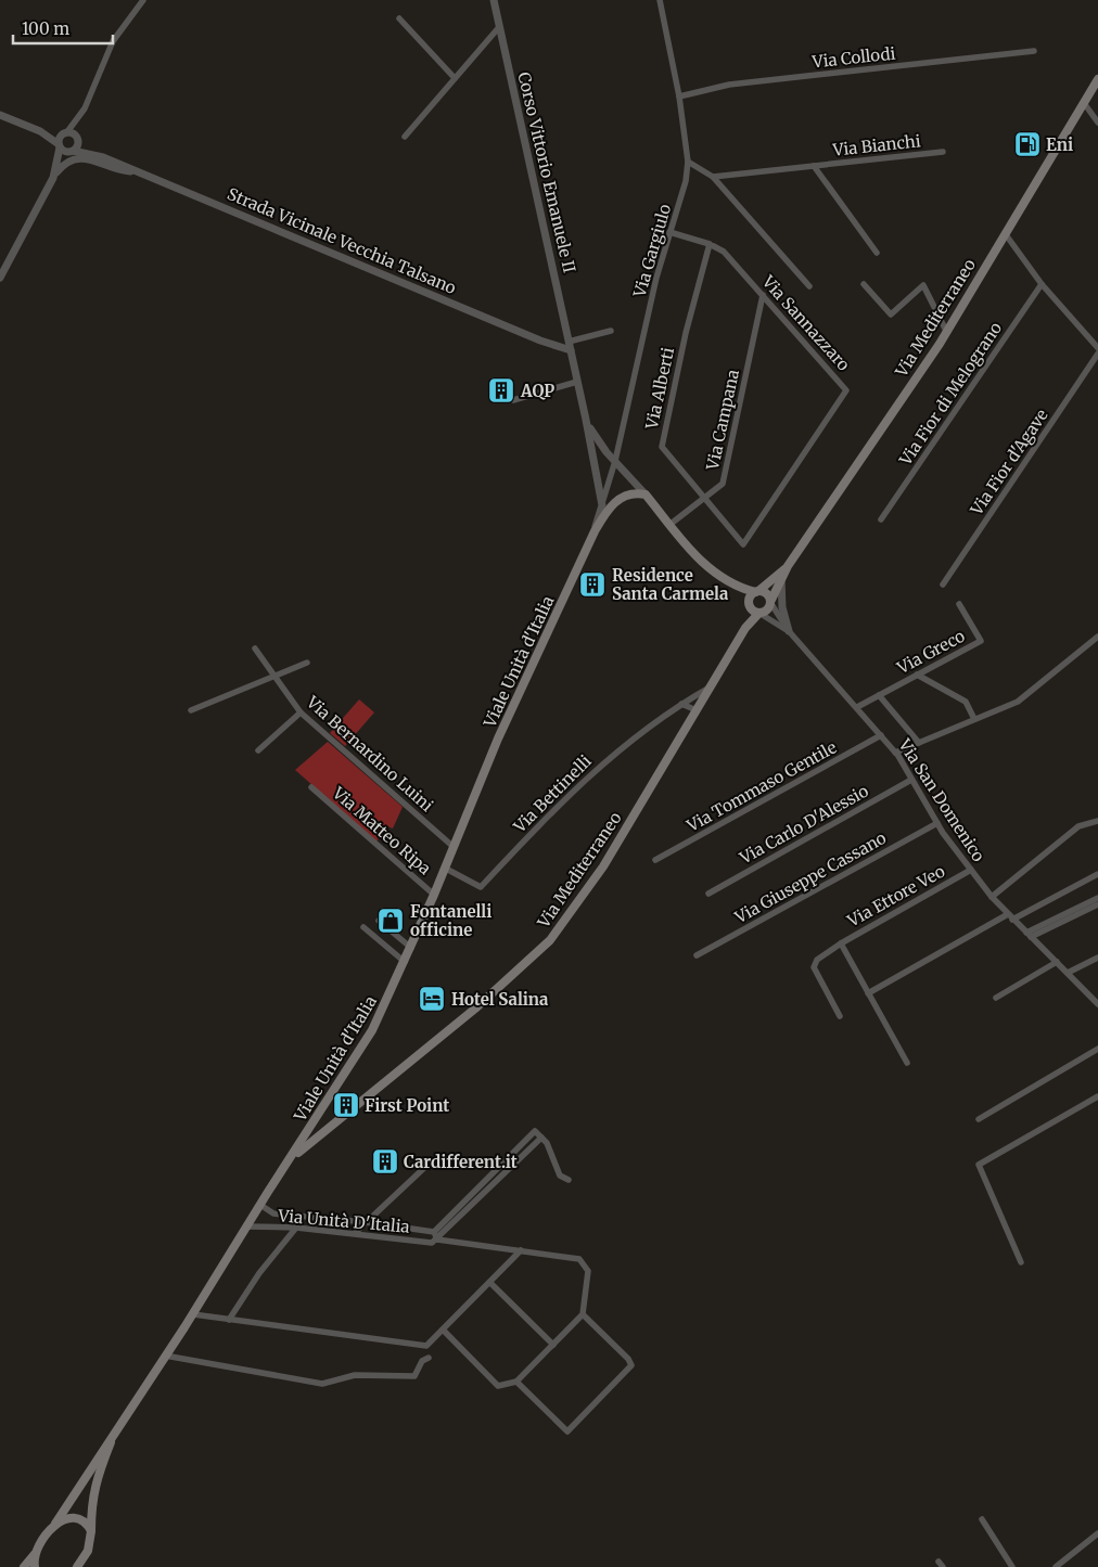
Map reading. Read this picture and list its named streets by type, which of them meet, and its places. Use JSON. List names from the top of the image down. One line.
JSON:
{"streets":{"main road":["Via Mediterraneo","Viale Unità d'Italia"],"street":["Via Collodi","Via Bianchi","Corso Vittorio Emanuele II","Strada Vicinale Vecchia Talsano","Via Gargiulo","Via Sannazzaro","Via Alberti","Via Fior di Melograno","Via Campana","Via Fior d'Agave","Via Greco","Via Bernardino Luini","Via Tommaso Gentile","Via Bettinelli","Via San Domenico","Via Carlo D'Alessio","Via Matteo Ripa","Via Giuseppe Cassano","Via Ettore Veo","Via Unità D'Italia"]},"crossings":[["Via Collodi","Via Gargiulo"],["Corso Vittorio Emanuele II","Strada Vicinale Vecchia Talsano"],["Via Gargiulo","Via Sannazzaro"],["Via Mediterraneo","Viale Unità d'Italia"],["Via Mediterraneo","Via Bettinelli"],["Via Mediterraneo","Via San Domenico"],["Via Sannazzaro","Via Alberti"],["Via Sannazzaro","Via Campana"],["Via Alberti","Via Campana"],["Via Greco","Via San Domenico"],["Viale Unità d'Italia","Via Bernardino Luini"],["Viale Unità d'Italia","Via Bettinelli"],["Viale Unità d'Italia","Via Matteo Ripa"],["Viale Unità d'Italia","Via Unità D'Italia"],["Via Tommaso Gentile","Via San Domenico"],["Via San Domenico","Via Carlo D'Alessio"],["Via San Domenico","Via Giuseppe Cassano"],["Via San Domenico","Via Ettore Veo"]],"places":{"fuel station":["Eni"],"building":["AQP","Residence Santa Carmela","First Point","Cardifferent.it"],"shop":["Fontanelli officine"],"hotel":["Hotel Salina"]},"scale_bar":"100 m"}
